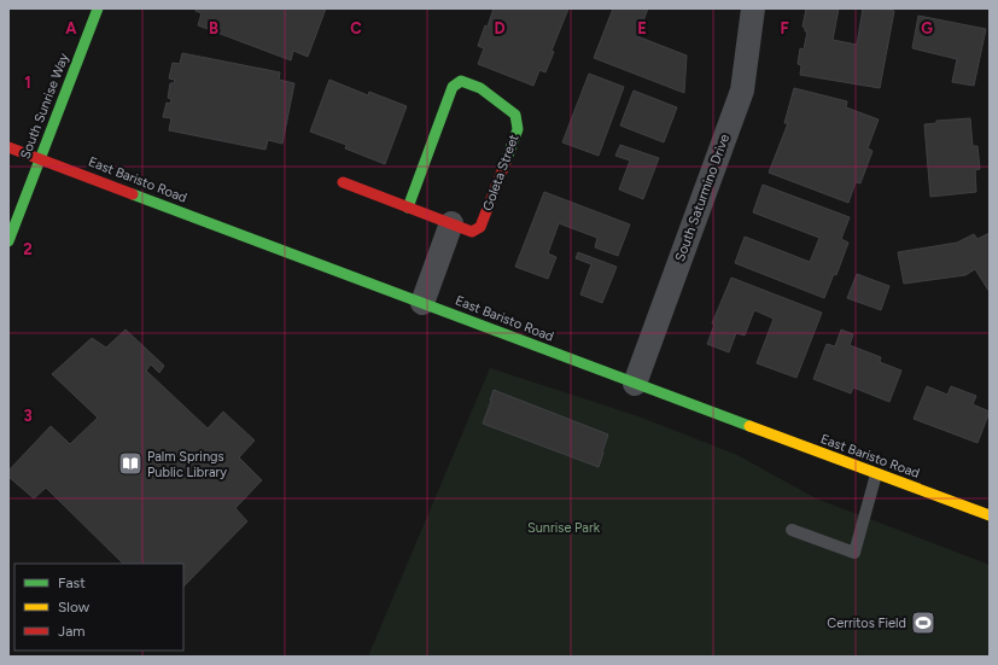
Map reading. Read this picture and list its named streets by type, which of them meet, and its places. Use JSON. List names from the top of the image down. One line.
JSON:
{"streets":{"street":["South Sunrise Way","Goleta Street","East Baristo Road","South Saturmino Drive"]},"crossings":[["South Sunrise Way","East Baristo Road"],["East Baristo Road","South Saturmino Drive"]],"parks":["Sunrise Park"],"places":{"library":["Palm Springs Public Library"],"sports":["Cerritos Field"]},"legend":["Fast","Slow","Jam"],"grid":{"columns":["A","B","C","D","E","F","G"],"rows":["1","2","3"]}}
